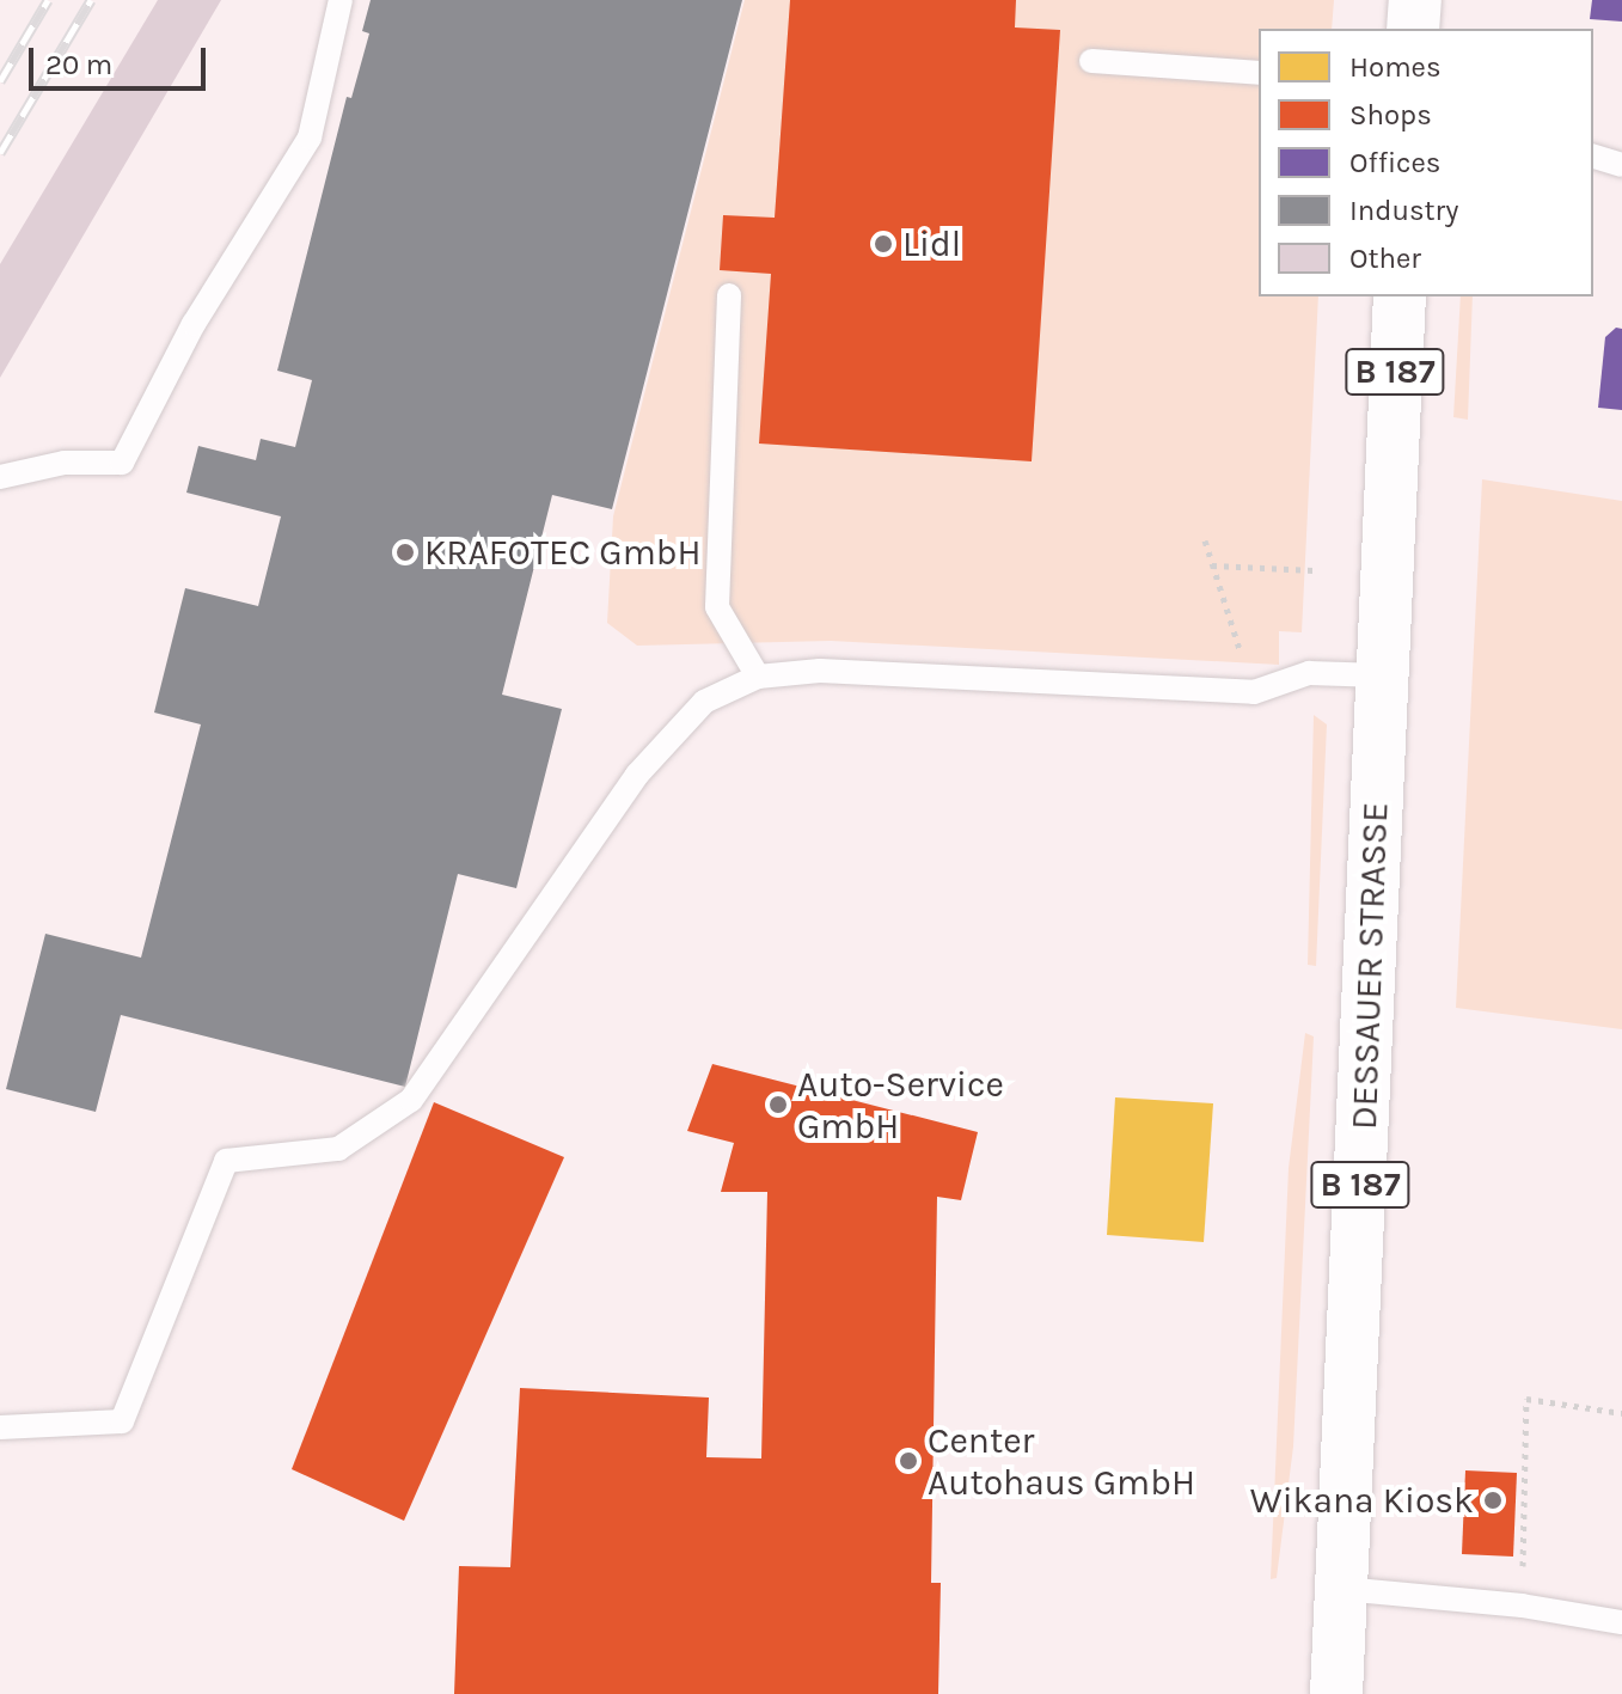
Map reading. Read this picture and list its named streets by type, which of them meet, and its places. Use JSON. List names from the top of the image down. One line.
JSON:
{"streets":{"main road":["B 187","DESSAUER STRASSE"]},"places":["Lidl","KRAFOTEC GmbH","Auto-Service GmbH","Center Autohaus GmbH","Wikana Kiosk"],"legend":["Homes","Shops","Offices","Industry","Other"],"scale_bar":"20 m"}
